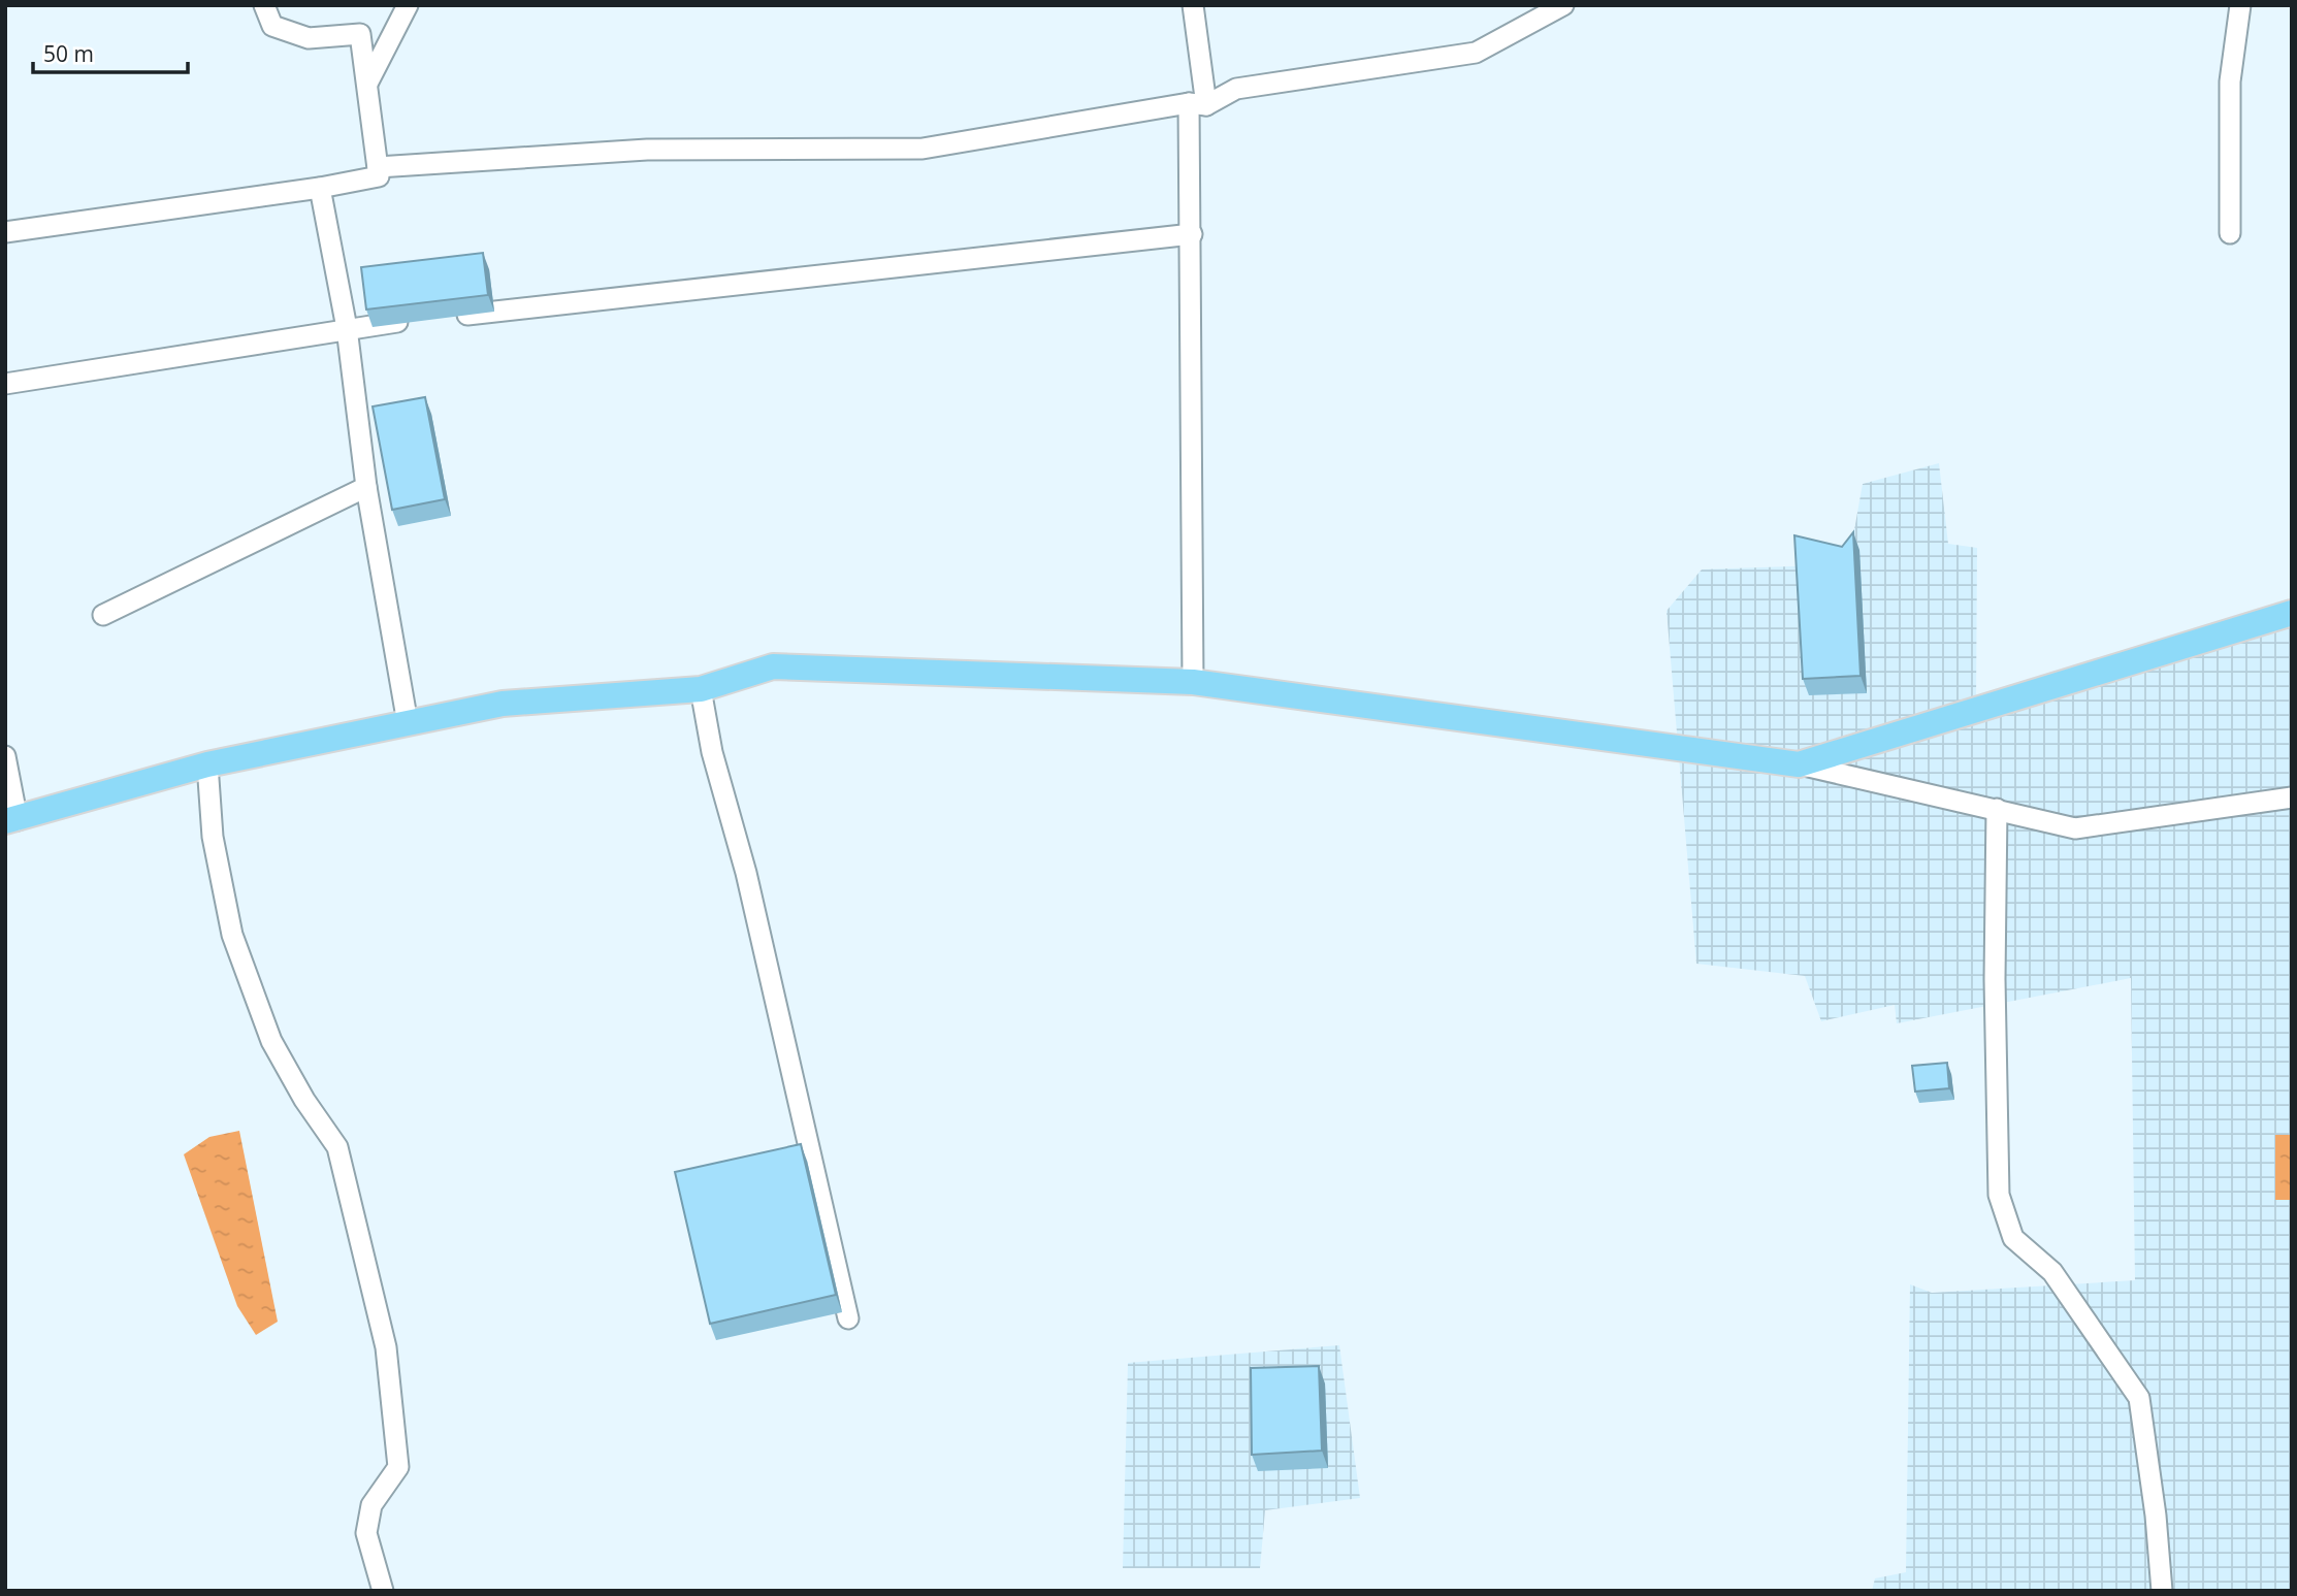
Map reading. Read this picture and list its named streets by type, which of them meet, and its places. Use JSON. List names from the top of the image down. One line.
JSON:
{"scale_bar":"50 m"}
